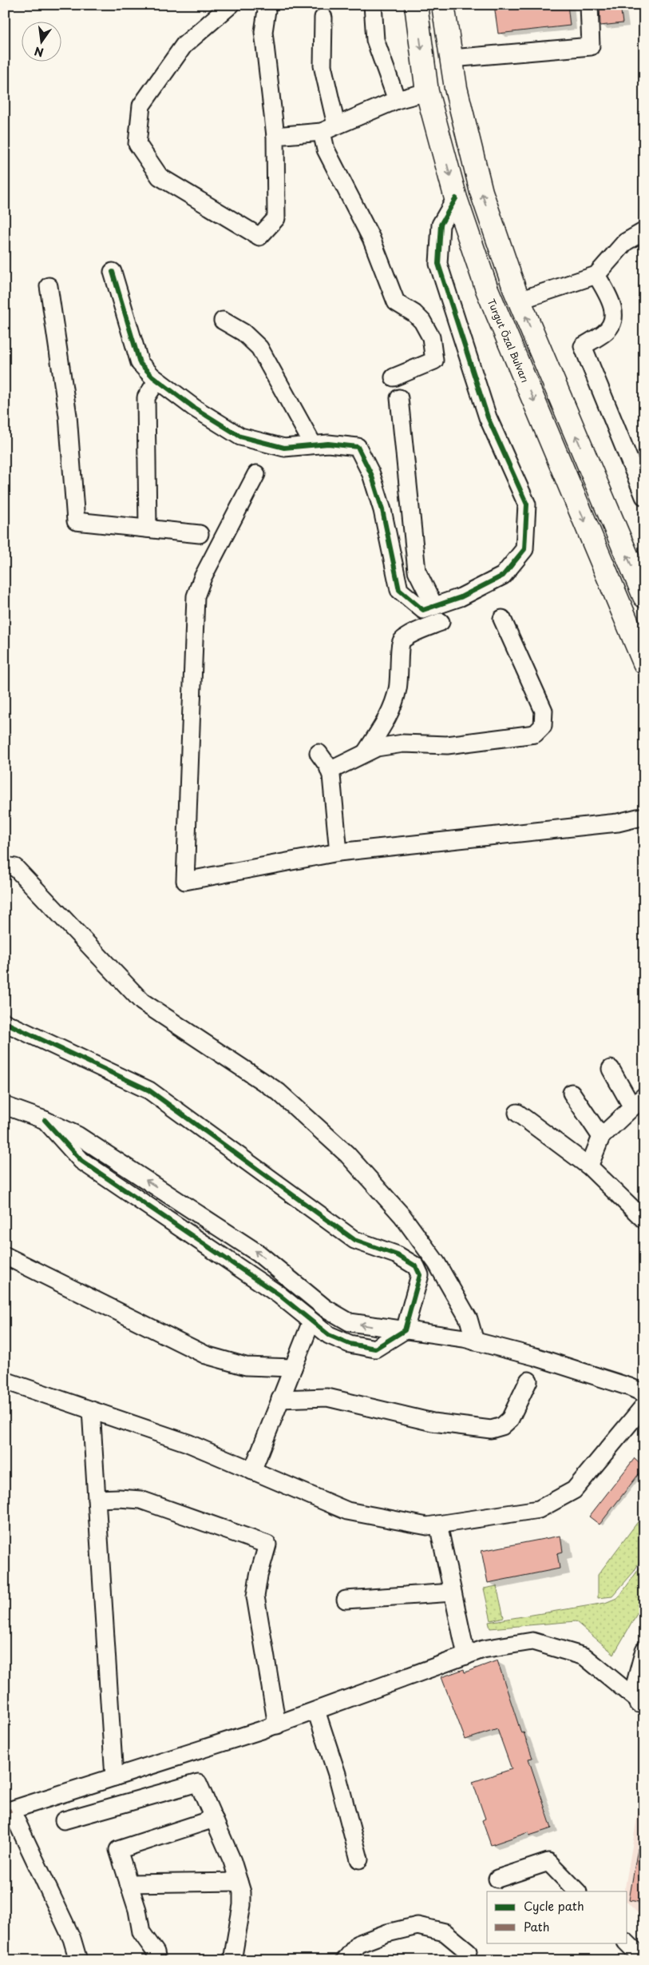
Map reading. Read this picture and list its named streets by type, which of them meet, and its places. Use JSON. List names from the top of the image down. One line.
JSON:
{"streets":{"highway":["Turgut Özal Bulvarı"]},"legend":["Cycle path","Path"],"north":"bottom"}
